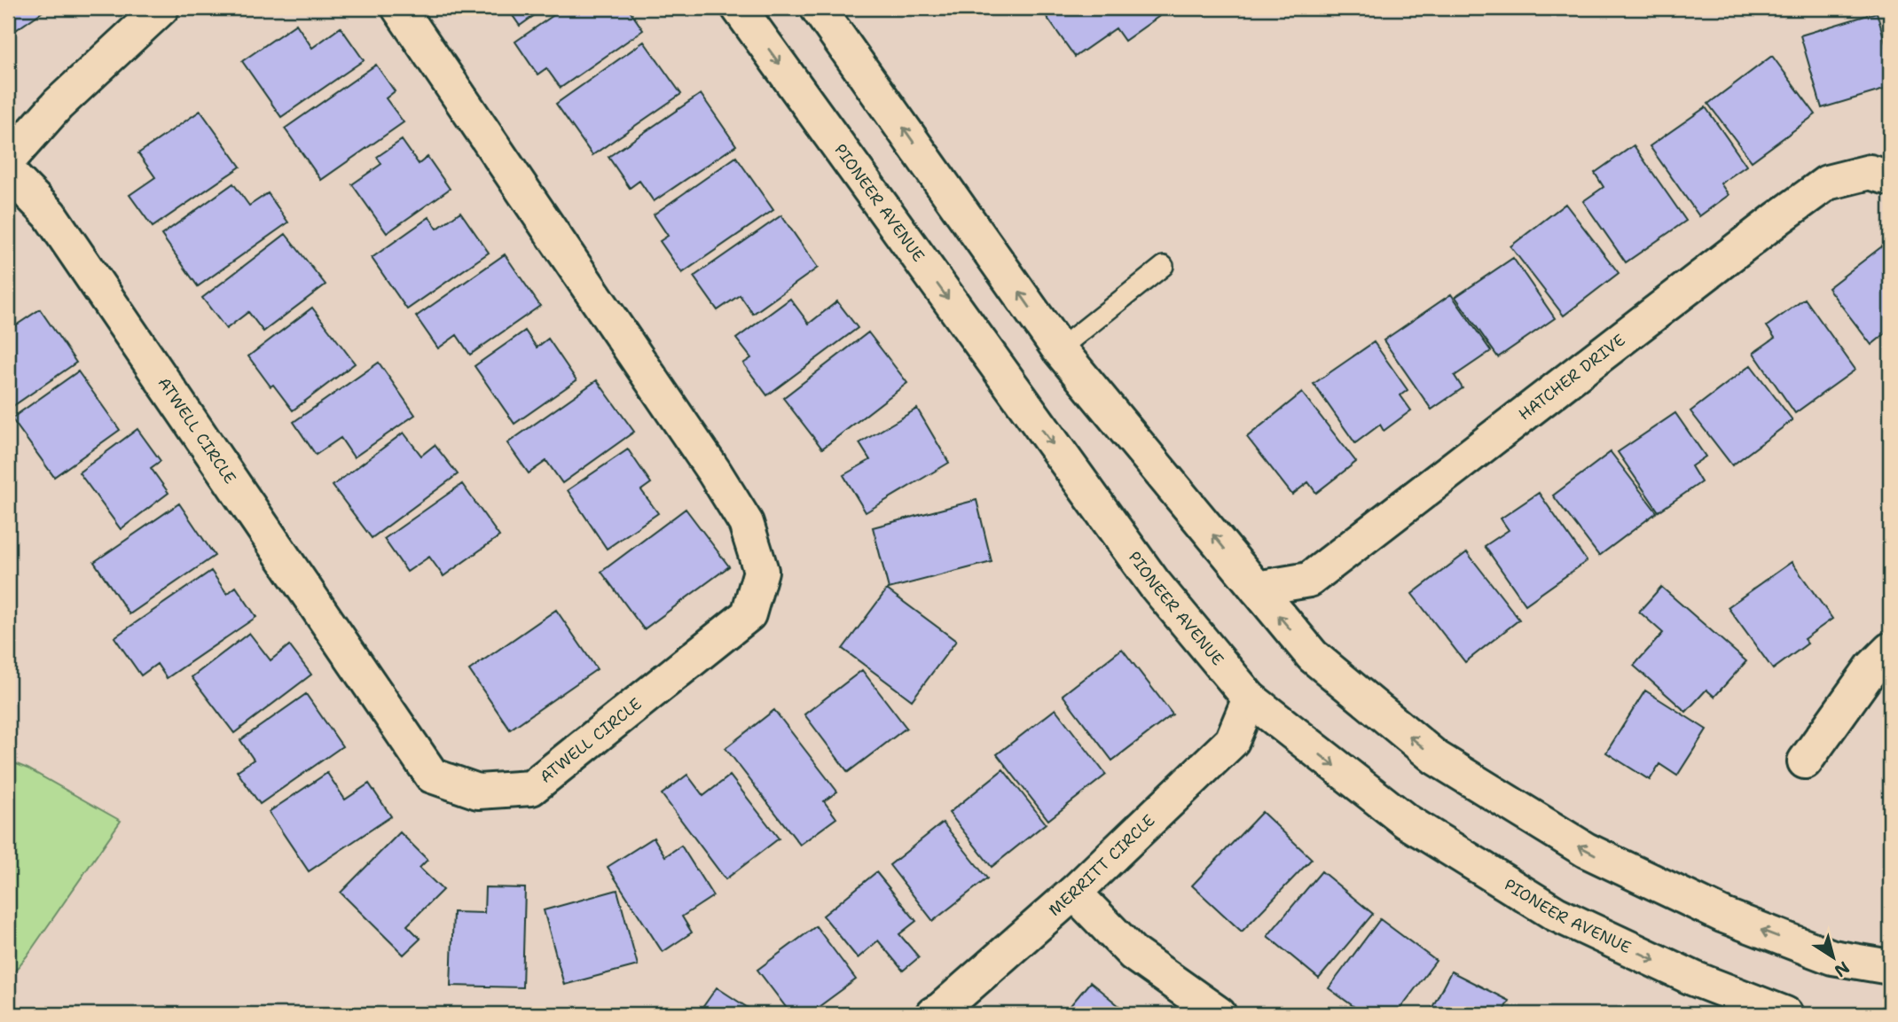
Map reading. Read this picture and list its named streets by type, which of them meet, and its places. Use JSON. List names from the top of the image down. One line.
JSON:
{"streets":{"street":["PIONEER AVENUE","HATCHER DRIVE","ATWELL CIRCLE","MERRITT CIRCLE"]},"crossings":[["PIONEER AVENUE","MERRITT CIRCLE"]],"north":"bottom right"}
